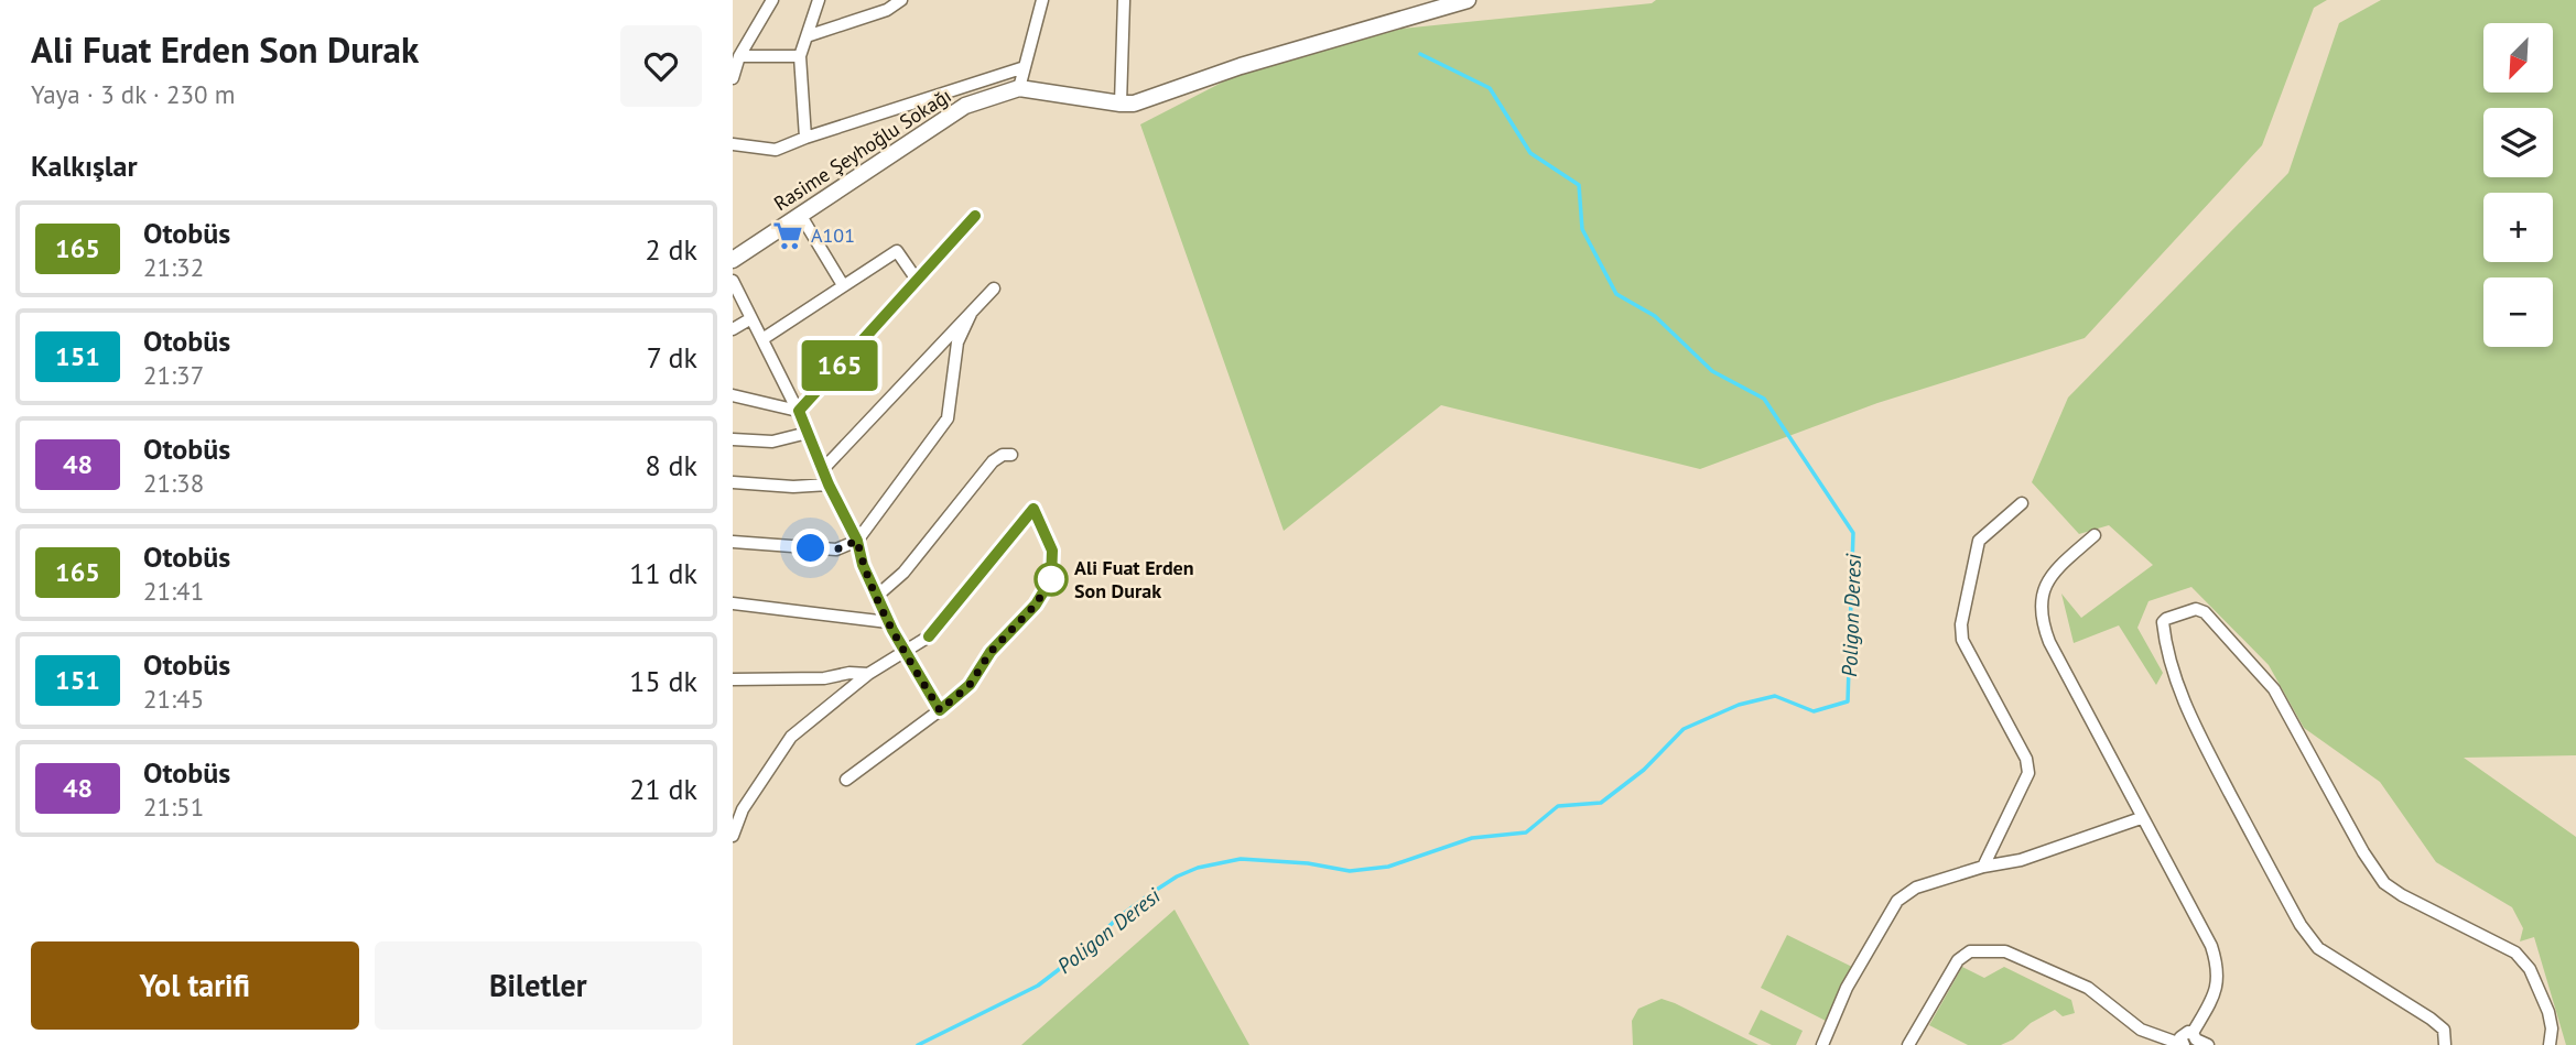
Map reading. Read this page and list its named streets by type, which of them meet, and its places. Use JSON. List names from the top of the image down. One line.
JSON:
{"streets":{"main road":["Rasime Şeyhoğlu Sokağı"]},"water":["Poligon Deresi"],"places":{"supermarket":["A101"],"other":["Ali Fuat Erden Son Durak"]},"lines":["bus line 165"],"north":"bottom left","page":{"heading":[["Ali Fuat Erden Son Durak","Yaya · 3 dk · 230 m"],"Kalkışlar"],"on_map":"165","map_buttons":["+","−"],"list":[{"mark":"165","name":"Otobüs","note":"21:32","value":"2 dk"},{"mark":"151","name":"Otobüs","note":"21:37","value":"7 dk"},{"mark":"48","name":"Otobüs","note":"21:38","value":"8 dk"},{"mark":"165","name":"Otobüs","note":"21:41","value":"11 dk"},{"mark":"151","name":"Otobüs","note":"21:45","value":"15 dk"},{"mark":"48","name":"Otobüs","note":"21:51","value":"21 dk"}],"buttons":["Yol tarifi","Biletler"]}}
